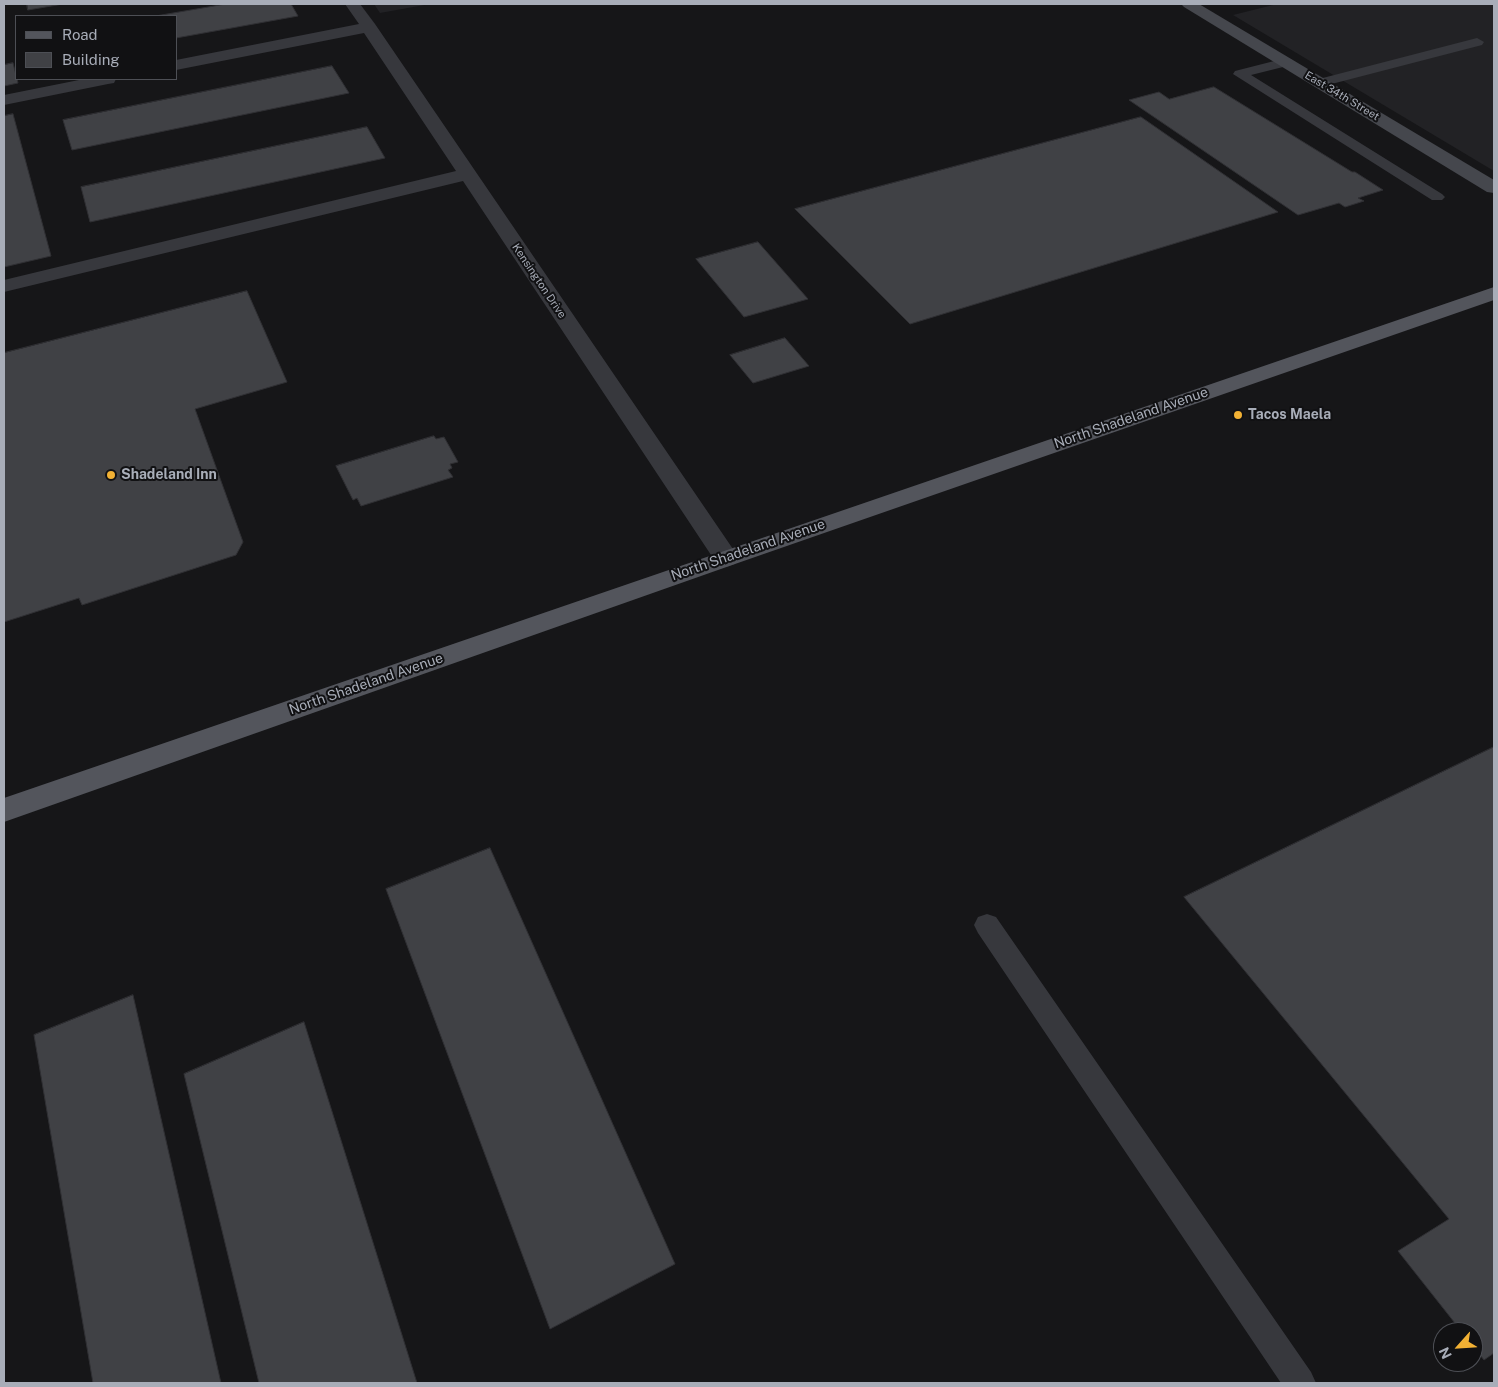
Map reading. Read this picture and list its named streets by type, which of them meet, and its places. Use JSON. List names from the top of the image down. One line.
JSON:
{"streets":{"main road":["North Shadeland Avenue"],"street":["East 34th Street","Kensington Drive"]},"crossings":[["Kensington Drive","North Shadeland Avenue"]],"places":["Tacos Maela","Shadeland Inn"],"legend":["Road","Building"],"north":"bottom left"}
